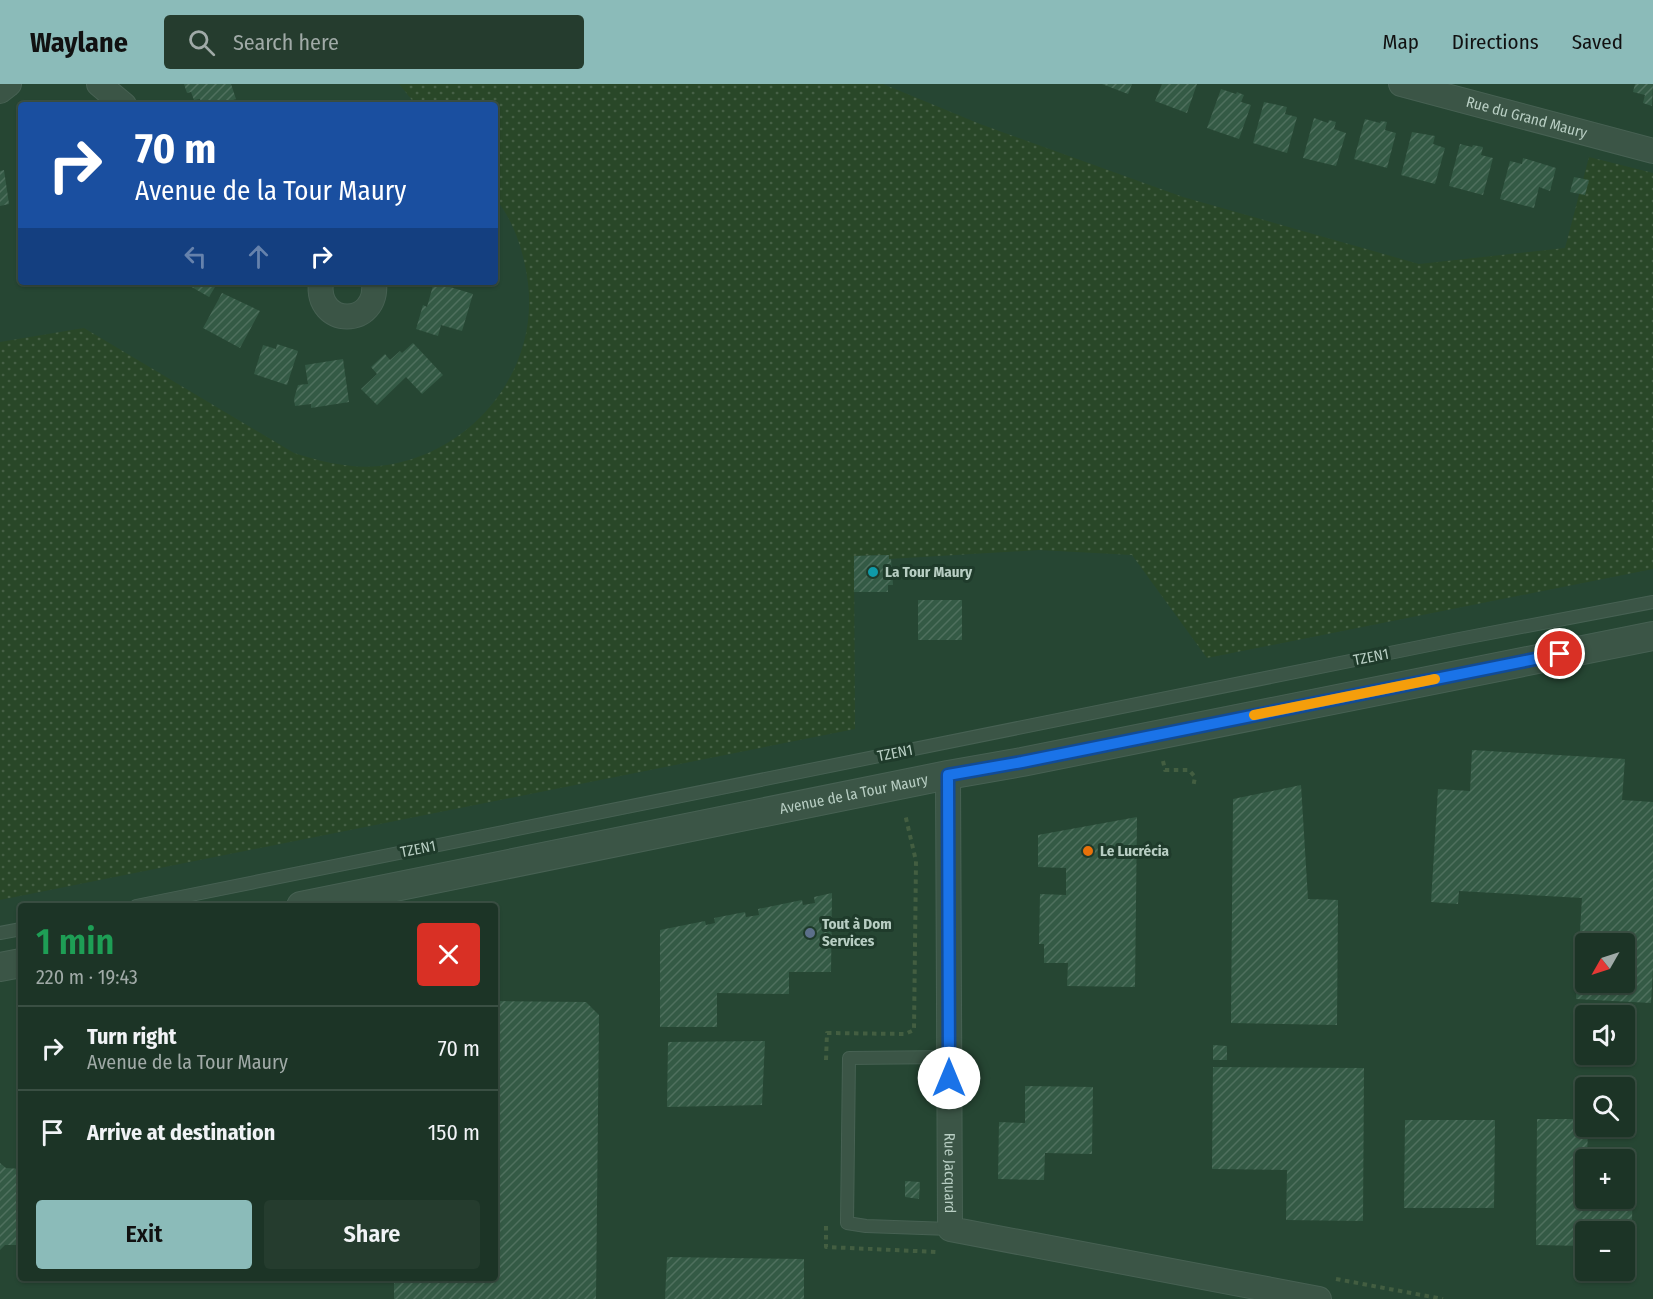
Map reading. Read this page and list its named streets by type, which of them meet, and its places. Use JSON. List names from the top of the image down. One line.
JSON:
{"streets":{"street":["Rue du Grand Maury","Avenue de la Tour Maury","Rue Jacquard"],"lane":["TZEN1"]},"crossings":[["Avenue de la Tour Maury","Rue Jacquard"]],"places":["La Tour Maury","Le Lucrécia","Tout à Dom Services"],"north":"bottom left","page":{"header":"Waylane","search":"Search here","nav":["Map","Directions","Saved"],"turn":["70 m","Avenue de la Tour Maury"],"heading":["1 min","220 m · 19:43"],"map_buttons":["+","−"],"list":[{"name":"Turn right","note":"Avenue de la Tour Maury","value":"70 m"},{"name":"Arrive at destination","value":"150 m"}],"buttons":["Exit","Share"]}}
